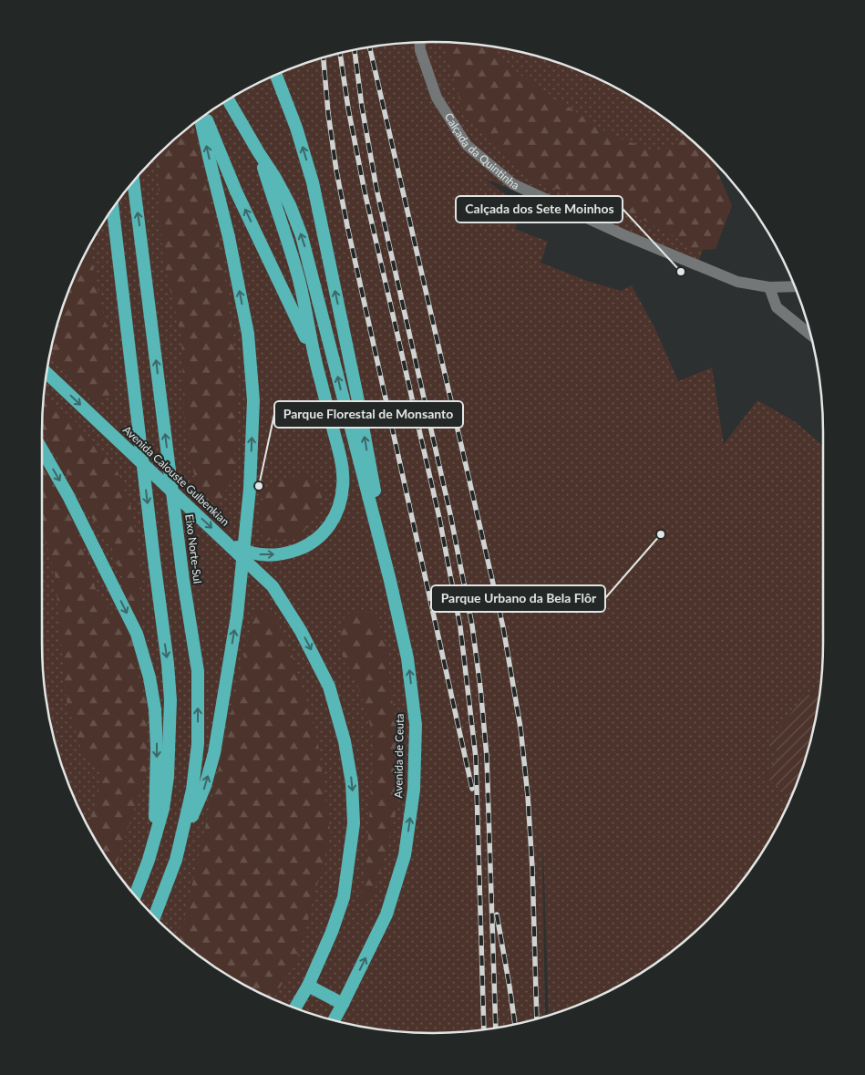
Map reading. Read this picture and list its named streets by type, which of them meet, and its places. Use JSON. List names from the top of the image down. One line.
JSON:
{"streets":{"highway":["Avenida Calouste Gulbenkian","Eixo Norte-Sul","Avenida de Ceuta"],"street":["Calçada da Quintinha"]},"one_way":["Avenida de Ceuta"],"places":["Calçada dos Sete Moinhos","Parque Florestal de Monsanto","Parque Urbano da Bela Flôr"]}
